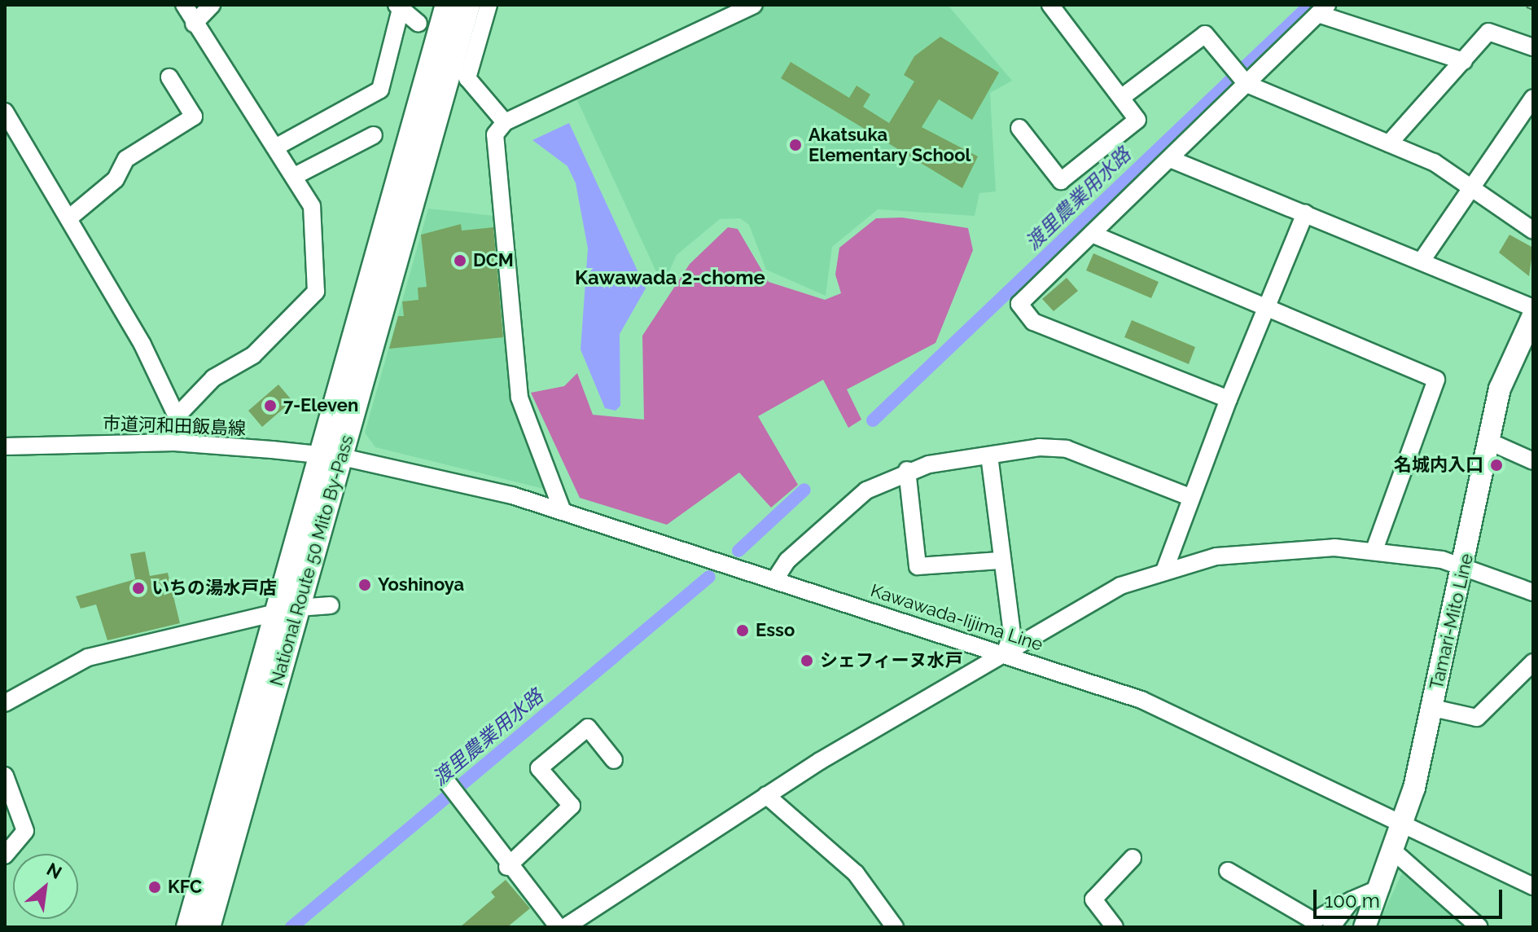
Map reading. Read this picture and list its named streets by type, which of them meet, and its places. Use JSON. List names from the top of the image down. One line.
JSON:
{"streets":{"highway":["National Route 50 Mito By-Pass"],"main road":["Tamari-Mito Line"],"street":["市道河和田飯島線","Kawawada-Iijima Line"]},"crossings":[["市道河和田飯島線","National Route 50 Mito By-Pass"],["市道河和田飯島線","Kawawada-Iijima Line"],["National Route 50 Mito By-Pass","Kawawada-Iijima Line"],["Kawawada-Iijima Line","Tamari-Mito Line"]],"districts":["Kawawada 2-chome"],"water":["渡里農業用水路"],"places":["Akatsuka Elementary School","DCM","7-Eleven","名城内入口","Yoshinoya","いちの湯水戸店","Esso","シェフィーヌ水戸","KFC"],"scale_bar":"100 m","north":"top right"}
